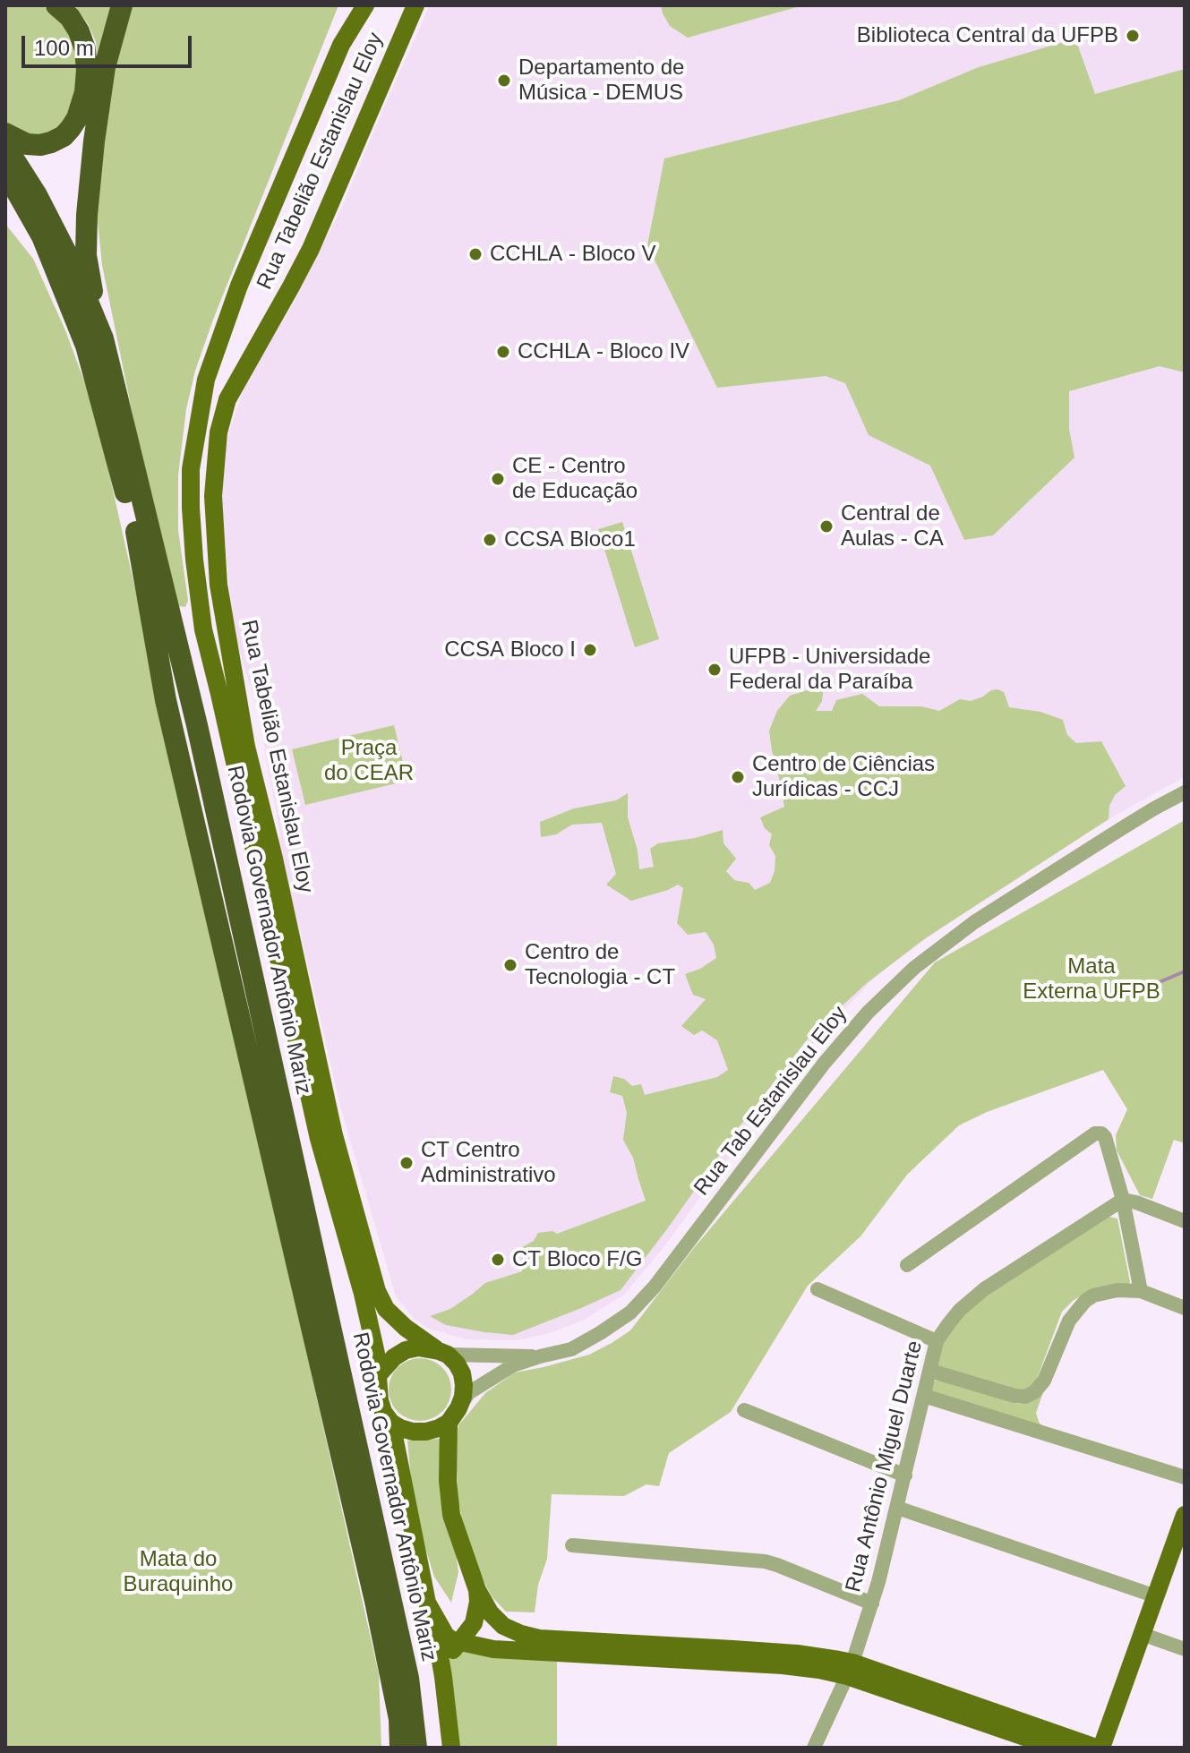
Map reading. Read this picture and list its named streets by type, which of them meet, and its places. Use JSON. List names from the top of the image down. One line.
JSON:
{"streets":{"highway":["Rodovia Governador Antônio Mariz"],"main road":["Rua Tabelião Estanislau Eloy"],"street":["Rua Tab Estanislau Eloy","Rua Antônio Miguel Duarte"]},"crossings":[["Rua Tabelião Estanislau Eloy","Rua Tab Estanislau Eloy"]],"parks":["Praça do CEAR","Mata Externa UFPB","Mata do Buraquinho"],"places":["Biblioteca Central da UFPB","Departamento de Música - DEMUS","CCHLA - Bloco V","CCHLA - Bloco IV","CE - Centro de Educação","Central de Aulas - CA","CCSA Bloco1","CCSA Bloco I","UFPB - Universidade Federal da Paraíba","Centro de Ciências Jurídicas - CCJ","Centro de Tecnologia - CT","CT Centro Administrativo","CT Bloco F/G"],"scale_bar":"100 m"}
